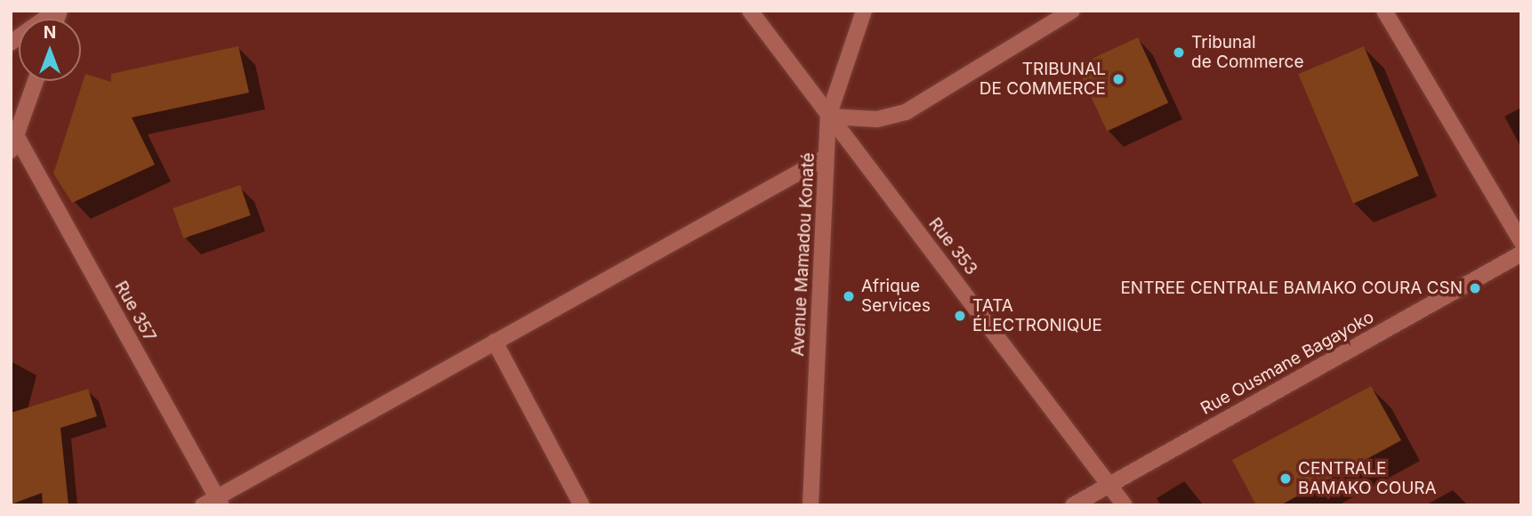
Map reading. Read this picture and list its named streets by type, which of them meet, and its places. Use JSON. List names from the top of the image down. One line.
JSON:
{"streets":{"street":["Rue 353","Avenue Mamadou Konaté","Rue 357","Rue Ousmane Bagayoko"]},"crossings":[["Rue 353","Avenue Mamadou Konaté"],["Rue 353","Rue Ousmane Bagayoko"]],"places":["Tribunal de Commerce","TRIBUNAL DE COMMERCE","ENTREE CENTRALE BAMAKO COURA CSN","Afrique Services","TATA ÉLECTRONIQUE","CENTRALE BAMAKO COURA"],"north":"top"}
